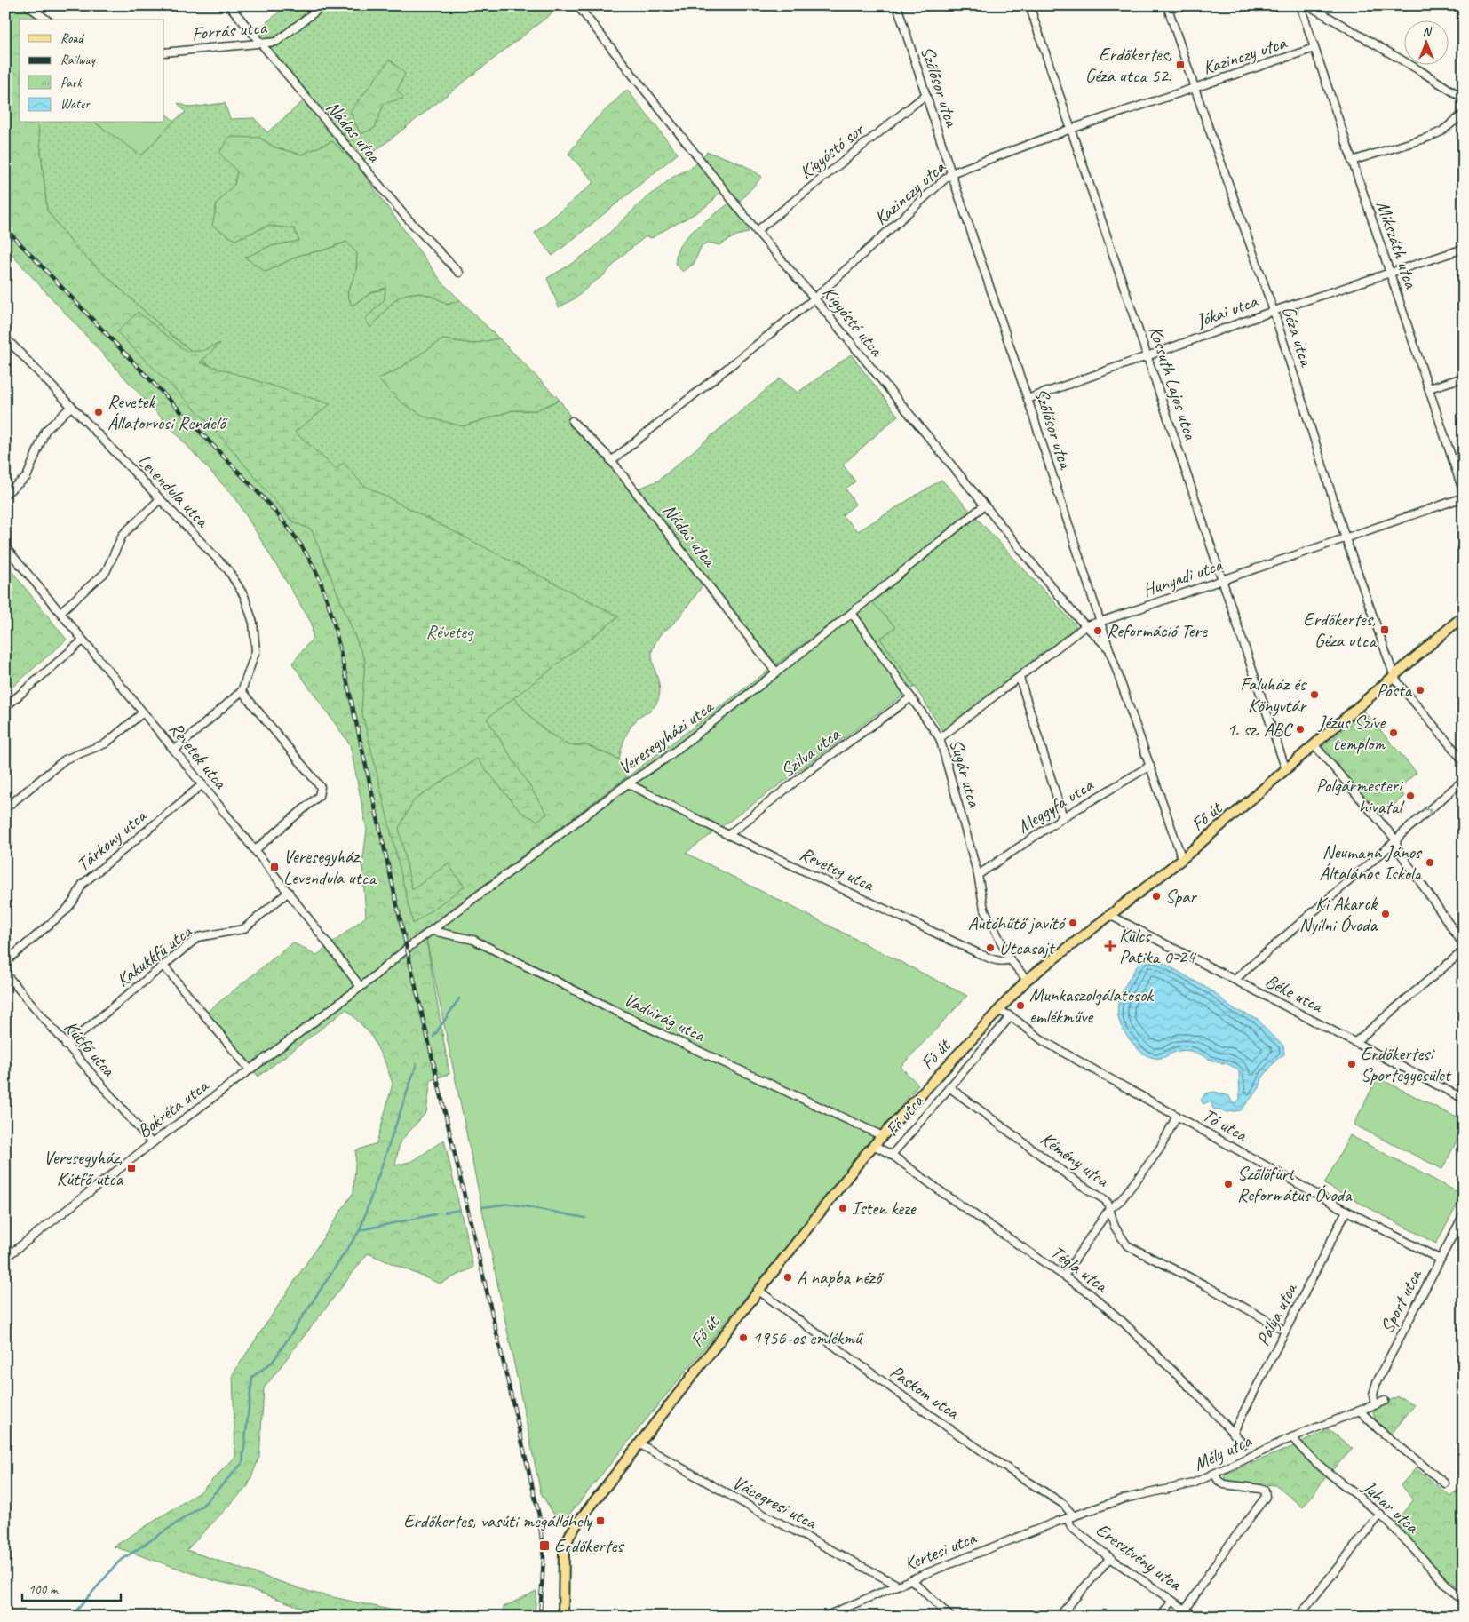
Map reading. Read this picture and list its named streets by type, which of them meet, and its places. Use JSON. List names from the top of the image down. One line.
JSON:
{"streets":{"main road":["Fő út"],"street":["Forrás utca","Kazinczy utca","Szőlősor utca","Nádas utca","Kígyóstó sor","Mikszáth utca","Jókai utca","Kígyóstó utca","Géza utca","Kossuth Lajos utca","Levendula utca","Hunyadi utca","Veresegyházi utca","Szilva utca","Revetek utca","Sugár utca","Meggyfa utca","Tárkony utca","Reveteg utca","Kakukkfű utca","Béke utca","Vadvirág utca","Kútfő utca","Bokréta utca","Fő utca","Tó utca","Kémény utca","Tégla utca","Sport utca","Pálya utca","Paskom utca","Mély utca","Vácegresi utca","Juhar utca","Kertesi utca","Eresztvény utca"]},"crossings":[["Forrás utca","Nádas utca"],["Kazinczy utca","Szőlősor utca"],["Kazinczy utca","Nádas utca"],["Kazinczy utca","Mikszáth utca"],["Kazinczy utca","Kígyóstó utca"],["Kazinczy utca","Géza utca"],["Kazinczy utca","Kossuth Lajos utca"],["Szőlősor utca","Kígyóstó sor"],["Szőlősor utca","Jókai utca"],["Szőlősor utca","Kígyóstó utca"],["Szőlősor utca","Hunyadi utca"],["Szőlősor utca","Meggyfa utca"],["Szőlősor utca","Fő út"],["Nádas utca","Veresegyházi utca"],["Kígyóstó sor","Kígyóstó utca"],["Mikszáth utca","Jókai utca"],["Jókai utca","Géza utca"],["Jókai utca","Kossuth Lajos utca"],["Kígyóstó utca","Hunyadi utca"],["Kígyóstó utca","Veresegyházi utca"],["Géza utca","Hunyadi utca"],["Géza utca","Fő út"],["Kossuth Lajos utca","Hunyadi utca"],["Kossuth Lajos utca","Fő út"],["Levendula utca","Revetek utca"],["Hunyadi utca","Sugár utca"],["Veresegyházi utca","Revetek utca"],["Veresegyházi utca","Sugár utca"],["Veresegyházi utca","Reveteg utca"],["Veresegyházi utca","Vadvirág utca"],["Veresegyházi utca","Bokréta utca"],["Szilva utca","Sugár utca"],["Szilva utca","Reveteg utca"],["Revetek utca","Tárkony utca"],["Revetek utca","Kakukkfű utca"],["Revetek utca","Bokréta utca"],["Sugár utca","Meggyfa utca"],["Sugár utca","Reveteg utca"],["Fő út","Béke utca"],["Fő út","Vadvirág utca"],["Fő út","Tó utca"],["Fő út","Tégla utca"],["Fő út","Paskom utca"],["Fő út","Vácegresi utca"],["Kakukkfű utca","Kútfő utca"],["Kútfő utca","Bokréta utca"],["Fő utca","Tó utca"],["Fő utca","Kémény utca"],["Fő utca","Tégla utca"],["Tó utca","Sport utca"],["Tó utca","Pálya utca"],["Kémény utca","Pálya utca"],["Tégla utca","Pálya utca"],["Sport utca","Mély utca"],["Paskom utca","Mély utca"],["Paskom utca","Kertesi utca"],["Paskom utca","Eresztvény utca"],["Mély utca","Juhar utca"],["Mély utca","Kertesi utca"],["Mély utca","Eresztvény utca"],["Vácegresi utca","Kertesi utca"],["Kertesi utca","Eresztvény utca"]],"parks":["Réveteg"],"places":{"transit":["Erdőkertes, Géza utca 52.","Erdőkertes, Géza utca","Veresegyház, Levendula utca","Veresegyház, Kútfő utca","Erdőkertes, vasúti megállóhely","Erdőkertes"],"other":["Revetek Állatorvosi Rendelő","Reformáció Tere","Posta","Faluház és Könyvtár","1. sz. ABC","Jézus Szíve templom","Polgármesteri hivatal","Neumann János Általános Iskola","Spar","Ki Akarok Nyílni Óvoda","Autóhűtő javító","Utcasajt","Munkaszolgálatosok emlékműve","Erdőkertesi Sportegyesület","Szőlőfürt Református Óvoda","Isten keze","A napba néző","1956-os emlékmű"],"health":["Kulcs Patika 0-24"]},"legend":["Road","Railway","Park","Water"],"scale_bar":"100 m","north":"top"}
